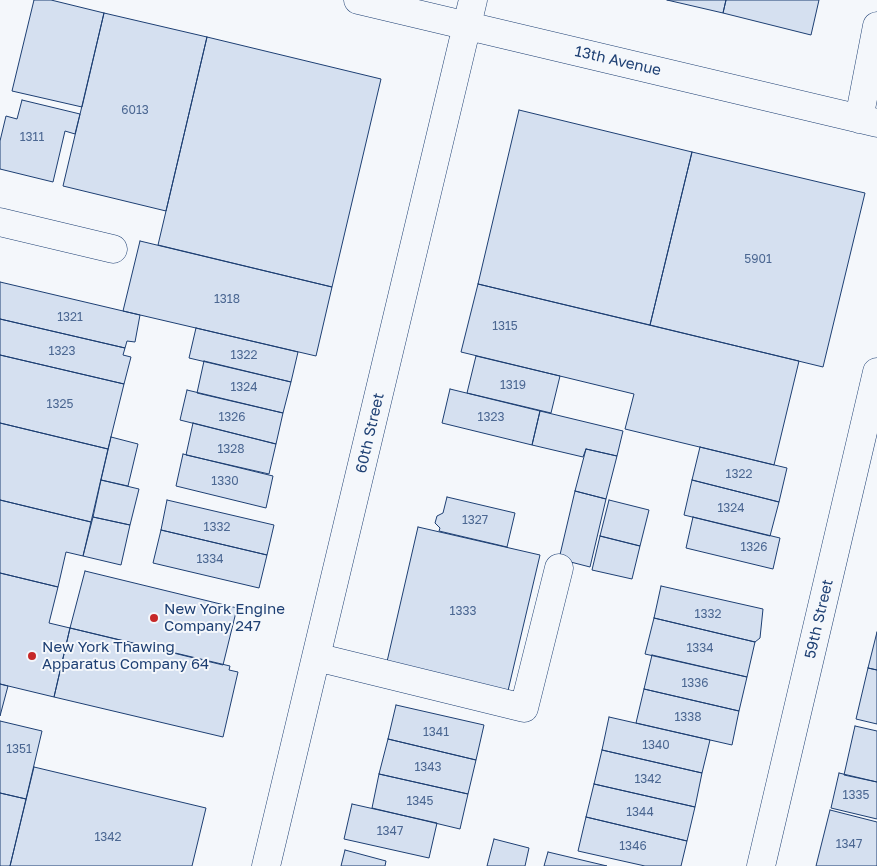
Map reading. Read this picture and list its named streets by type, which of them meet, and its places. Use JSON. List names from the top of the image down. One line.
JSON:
{"streets":{"street":["13th Avenue","60th Street","59th Street"]},"crossings":[["13th Avenue","60th Street"]],"places":["New York Engine Company 247","New York Thawing Apparatus Company 64"],"house_numbers":["6013","1311","5901","1318","1321","1315","1323","1322","1319","1324","1325","1326","1323","1328","1322","1330","1324","1327","1332","1326","1334","1333","1332","1334","1336","1338","1341","1340","1351","1343","1342","1335","1345","1344","1347","1342","1347","1346"]}
